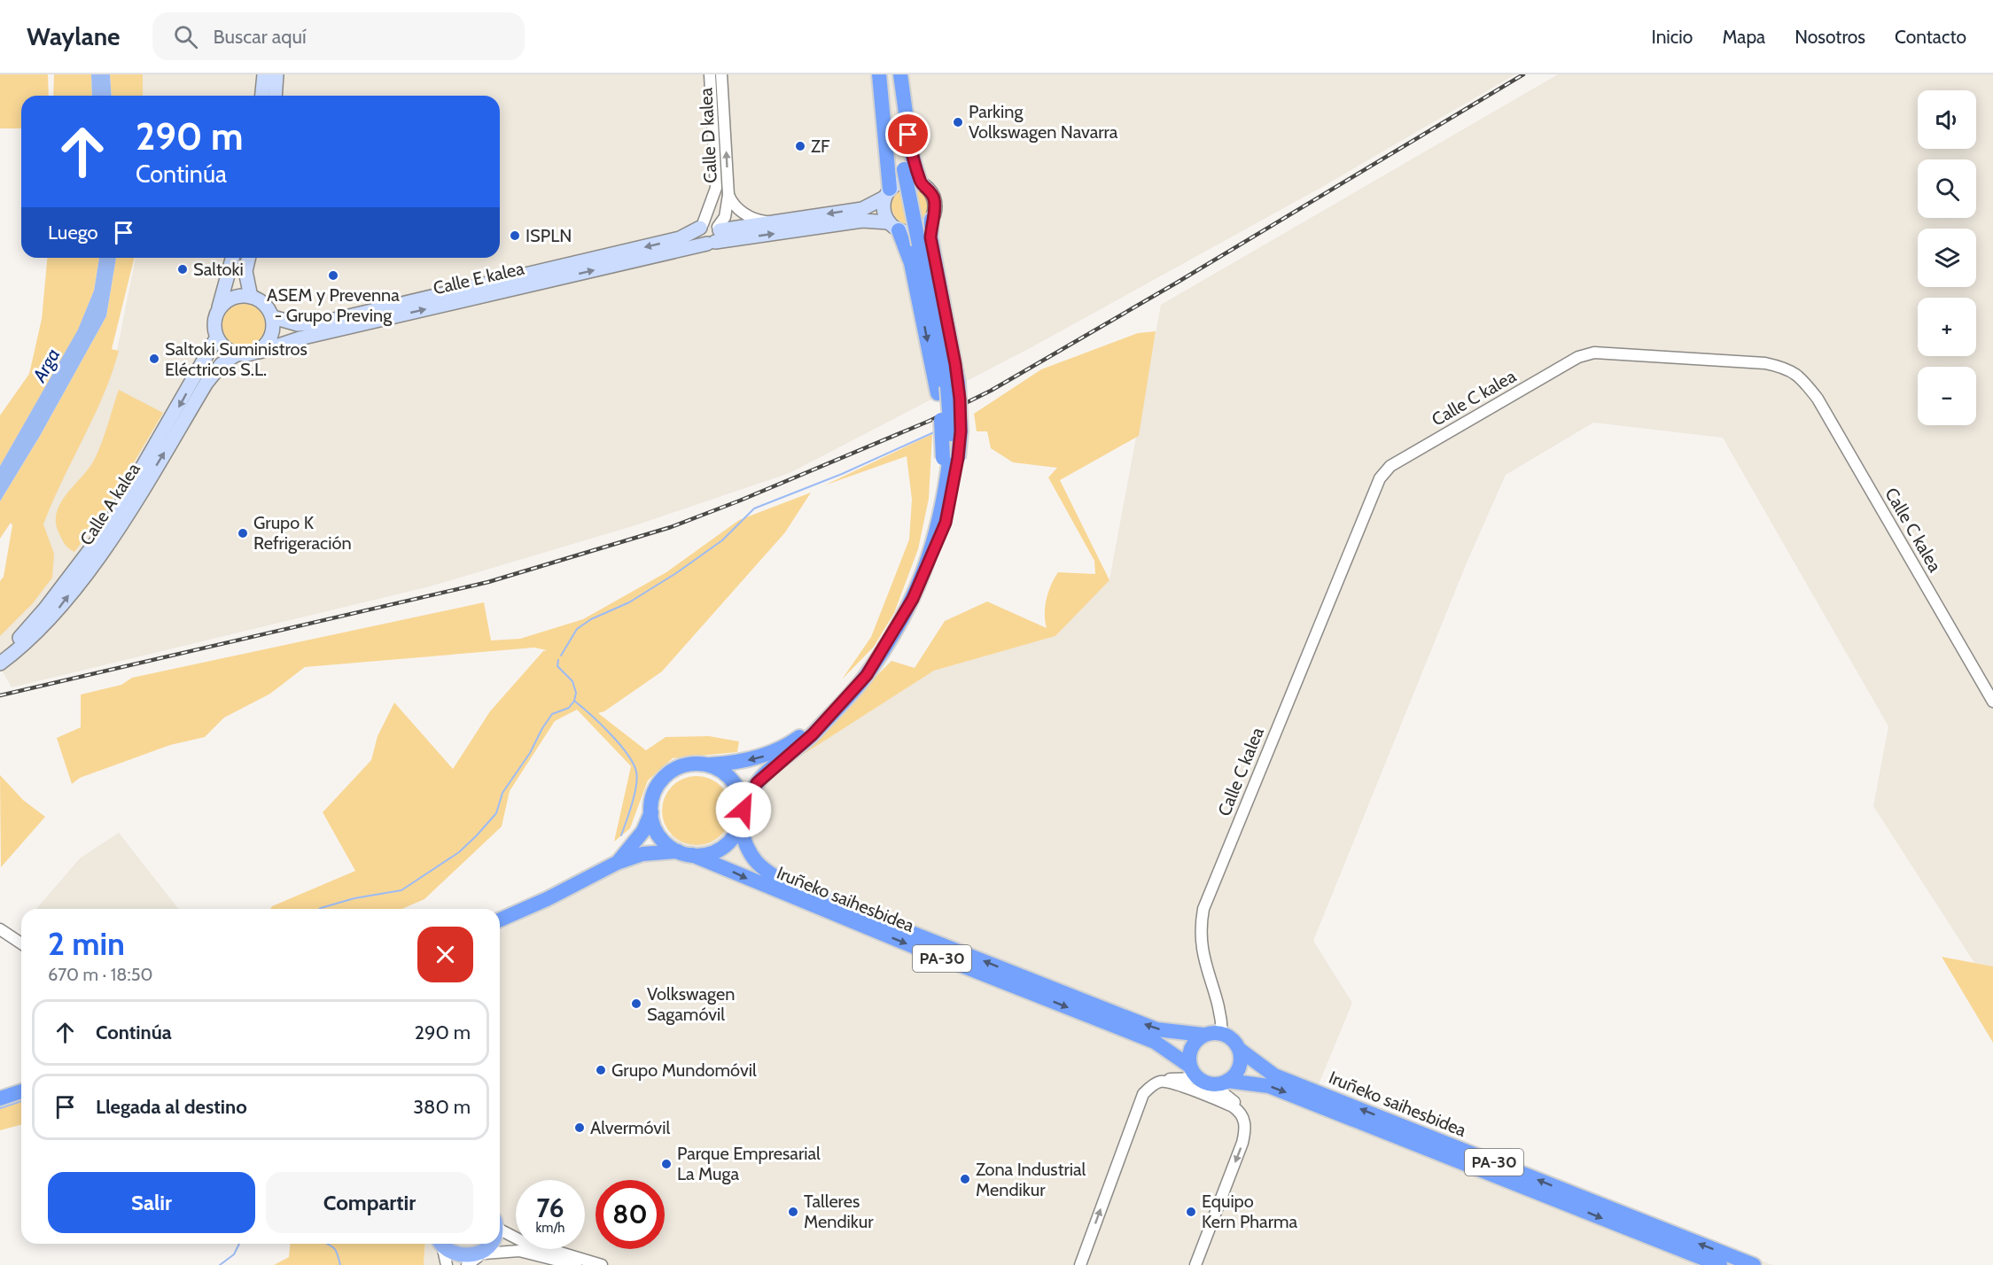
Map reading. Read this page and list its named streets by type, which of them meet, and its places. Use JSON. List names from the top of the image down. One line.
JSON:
{"streets":{"highway":["Iruñeko saihesbidea","PA-30"],"main road":["Calle E kalea","Calle A kalea"],"street":["Calle D kalea","Calle C kalea"]},"crossings":[["Calle D kalea","Calle E kalea"],["Calle E kalea","Calle A kalea"],["Calle C kalea","Iruñeko saihesbidea"],["Calle C kalea","PA-30"],["Iruñeko saihesbidea","PA-30"]],"water":["Arga"],"places":["Parking Volkswagen Navarra","ZF","ISPLN","Saltoki","ASEM y Prevenna - Grupo Preving","Saltoki Suministros Eléctricos S.L.","Grupo K Refrigeración","Volkswagen Sagamóvil","Grupo Mundomóvil","Alvermóvil","Parque Empresarial La Muga","Zona Industrial Mendikur","Talleres Mendikur","Equipo Kern Pharma"],"page":{"header":"Waylane","search":"Buscar aquí","nav":["Inicio","Mapa","Nosotros","Contacto"],"map_buttons":["+","−"],"turn":["290 m","Continúa"],"then":"Luego","heading":["2 min","670 m · 18:50"],"list":[{"name":"Continúa","value":"290 m"},{"name":"Llegada al destino","value":"380 m"}],"buttons":["Salir","Compartir"],"speed":"76 km/h","limit":"80"}}
